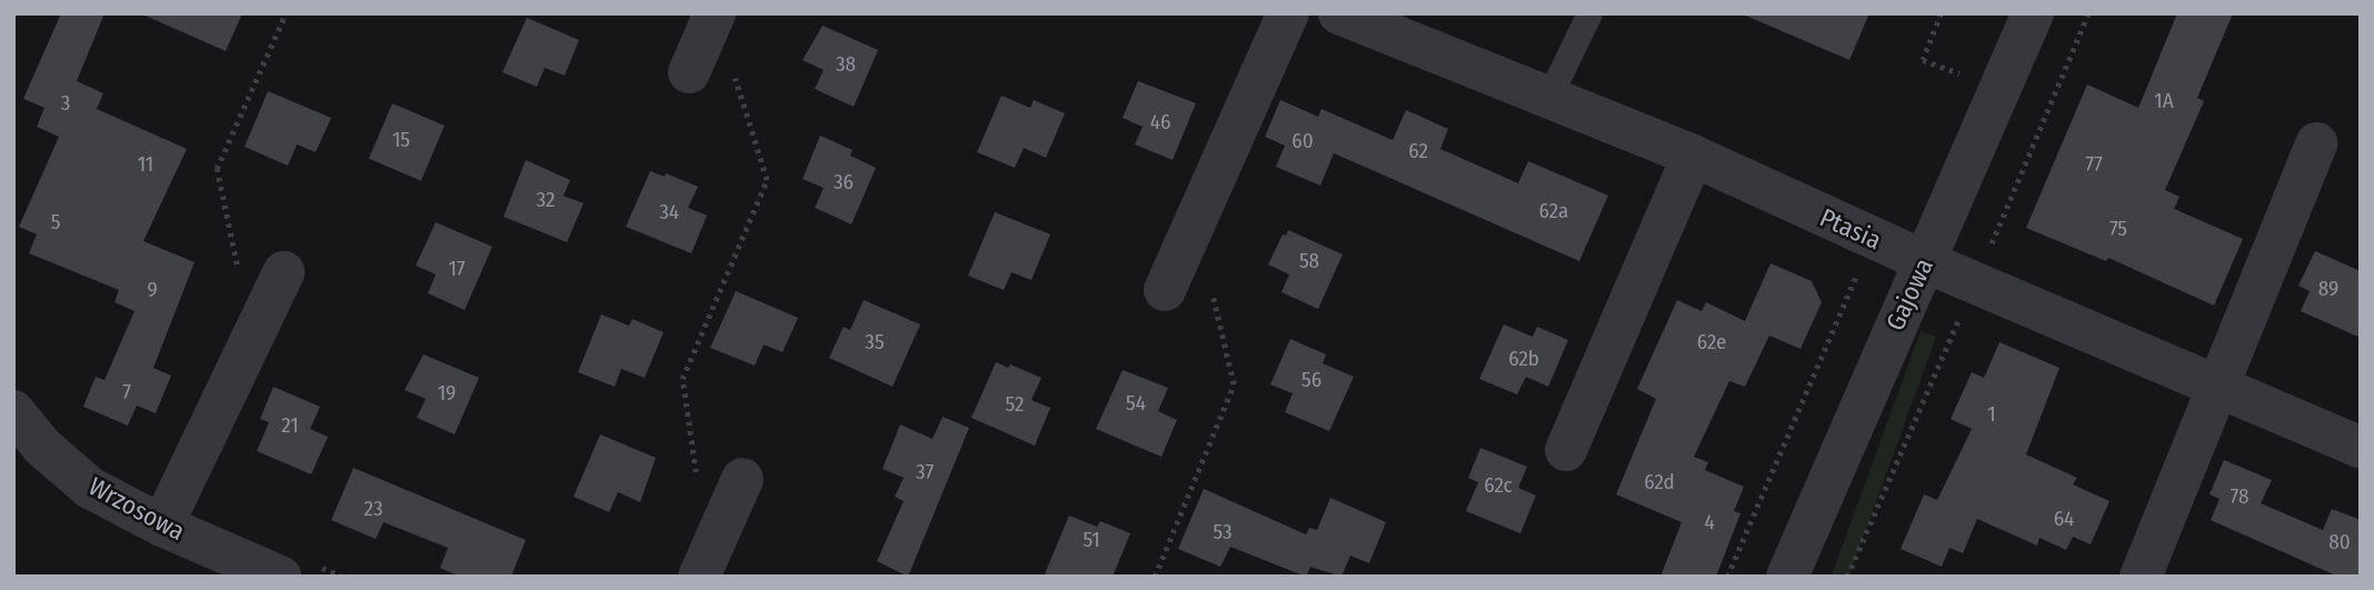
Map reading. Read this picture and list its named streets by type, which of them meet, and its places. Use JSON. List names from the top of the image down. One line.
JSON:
{"streets":{"street":["Ptasia","Gajowa","Wrzosowa"]},"crossings":[["Ptasia","Gajowa"]],"house_numbers":["38","1A","3","46","15","60","62","11","77","36","32","62a","34","5","75","58","17","89","9","35","62e","62b","56","7","19","54","52","1","21","37","62d","62c","78","23","64","4","53","51","80"]}
